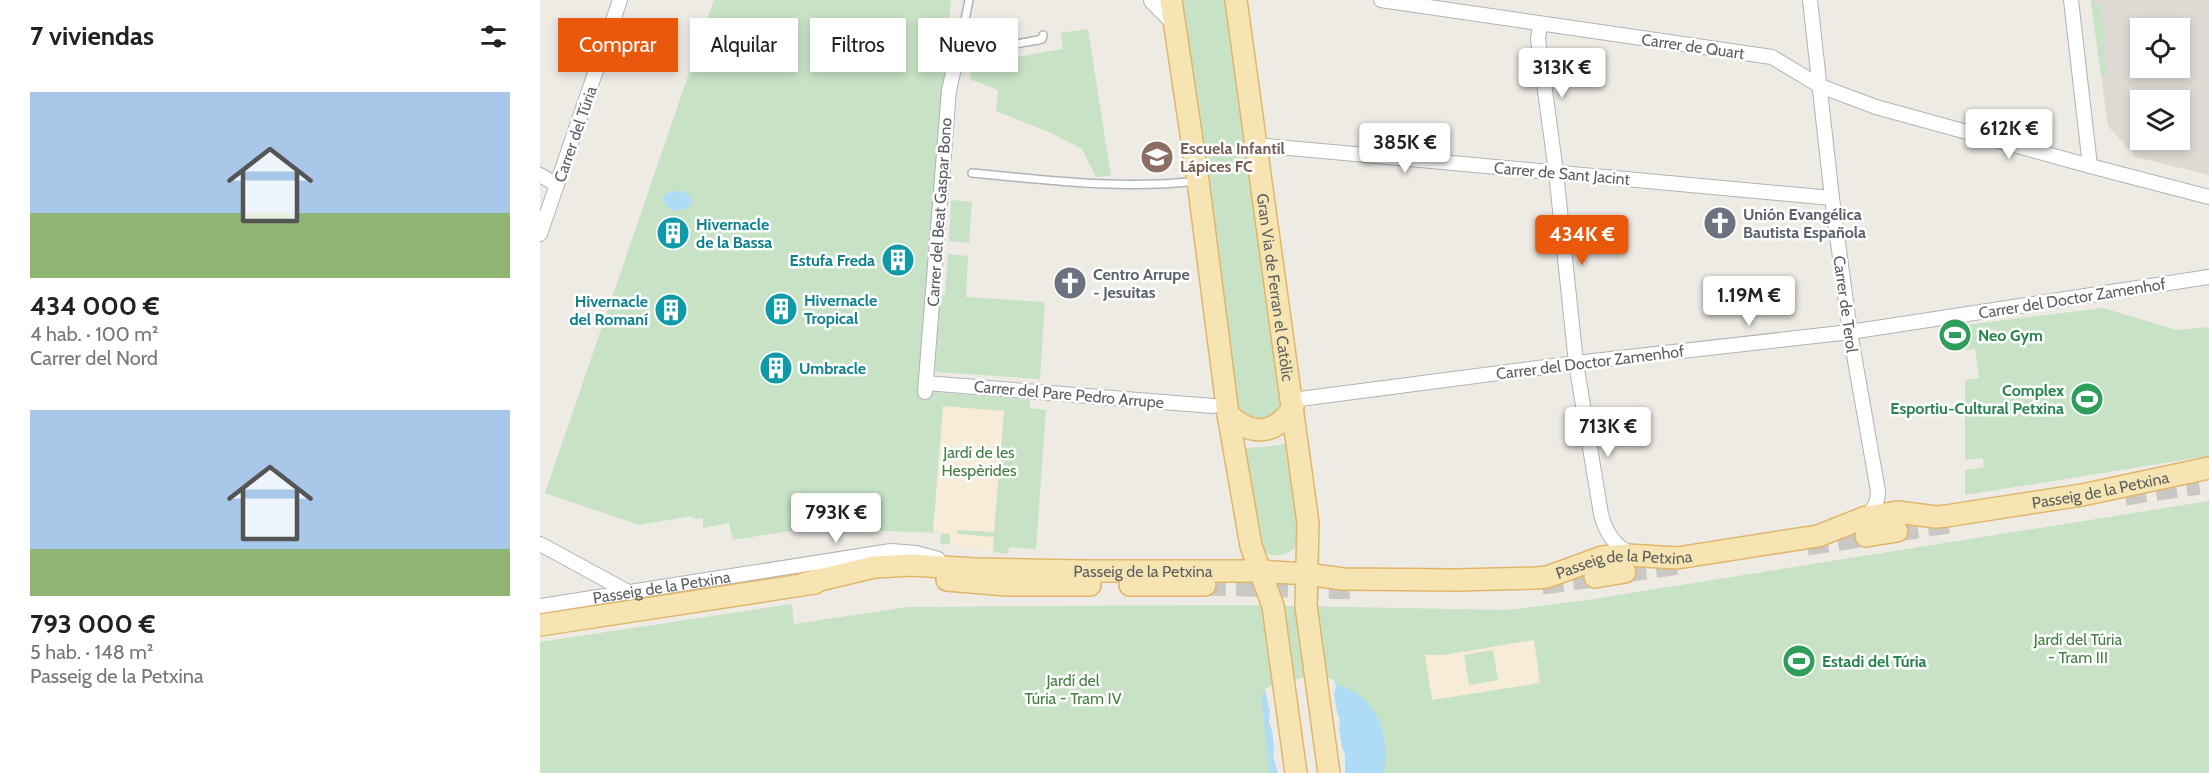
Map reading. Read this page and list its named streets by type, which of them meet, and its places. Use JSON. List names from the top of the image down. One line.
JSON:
{"streets":{"main road":["Gran Via de Ferran el Catòlic","Passeig de la Petxina"],"street":["Carrer de Quart","Carrer del Túria","Carrer de Sant Jacint","Carrer del Beat Gaspar Bono","Carrer del Doctor Zamenhof","Carrer de Terol","Carrer del Pare Pedro Arrupe"]},"crossings":[["Carrer de Quart","Carrer de Terol"],["Carrer de Sant Jacint","Gran Via de Ferran el Catòlic"],["Carrer de Sant Jacint","Carrer de Terol"],["Carrer del Beat Gaspar Bono","Carrer del Pare Pedro Arrupe"],["Gran Via de Ferran el Catòlic","Carrer del Doctor Zamenhof"],["Gran Via de Ferran el Catòlic","Passeig de la Petxina"],["Carrer del Doctor Zamenhof","Carrer de Terol"],["Carrer de Terol","Passeig de la Petxina"]],"parks":["Jardí de les Hespèrides","Jardí del Túria - Tram III","Jardí del Túria - Tram IV"],"places":{"school or university":["Escuela Infantil Lápices FC"],"church":["Unión Evangélica Bautista Española","Centro Arrupe - Jesuitas"],"building":["Hivernacle de la Bassa","Estufa Freda","Hivernacle Tropical","Hivernacle del Romaní","Umbracle"],"sports":["Neo Gym","Complex Esportiu-Cultural Petxina","Estadi del Túria"]},"page":{"heading":"7 viviendas","chip":["Comprar","Alquilar","Filtros","Nuevo"],"price":["313K €","612K €","385K €","434K €","1.19M €","713K €","793K €"],"list":[{"name":"434 000 €","note":"4 hab. · 100 m² · Carrer del Nord"},{"name":"793 000 €","note":"5 hab. · 148 m² · Passeig de la Petxina"}]}}
